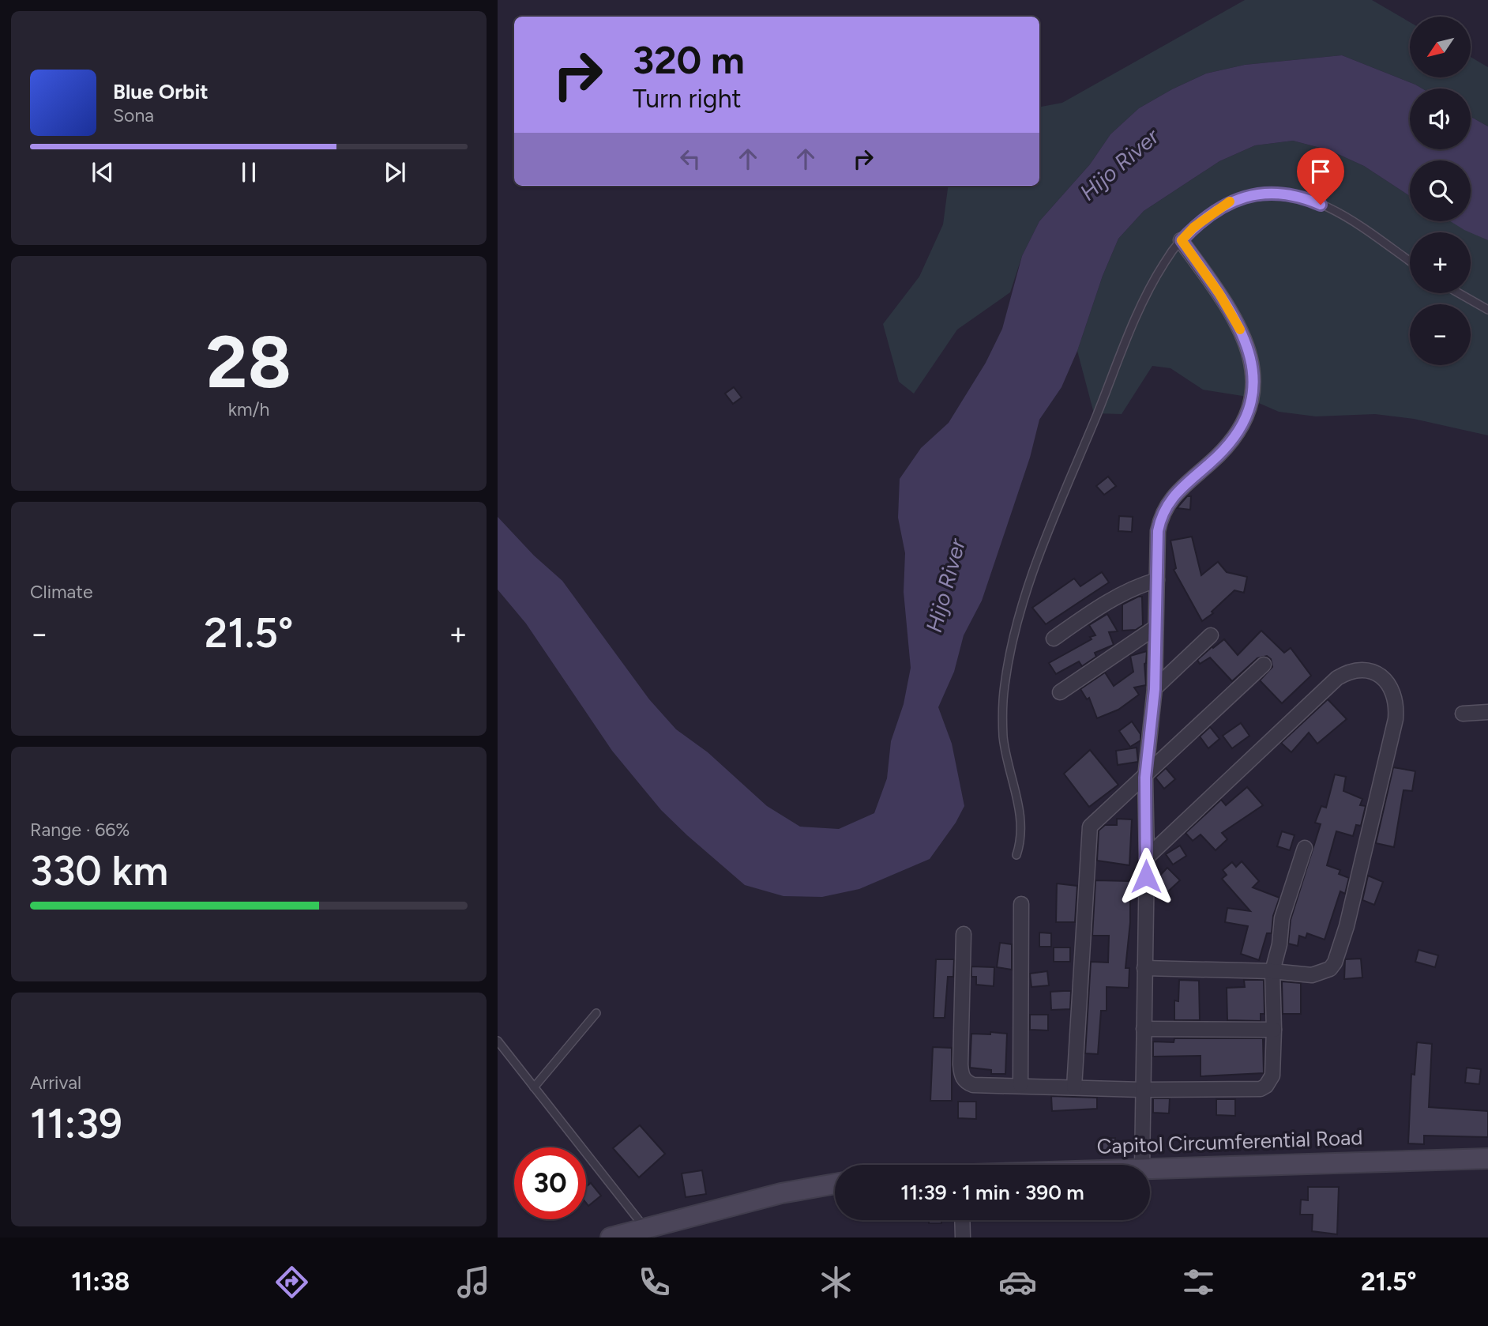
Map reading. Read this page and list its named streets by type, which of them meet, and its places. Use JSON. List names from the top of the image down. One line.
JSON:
{"streets":{"main road":["Capitol Circumferential Road"]},"water":["Hijo River"],"north":"bottom left","page":{"map_buttons":["+","−"],"turn":["320 m","Turn right"],"song":["Blue Orbit","Sona"],"tile":[["28","km/h"],"Climate",["Range · 66%","330 km"],["Arrival","11:39"]],"heat":["−","21.5°","+"],"limit":"30","trip":"11:39 · 1 min · 390 m","tabs":["11:38","21.5°"]}}
